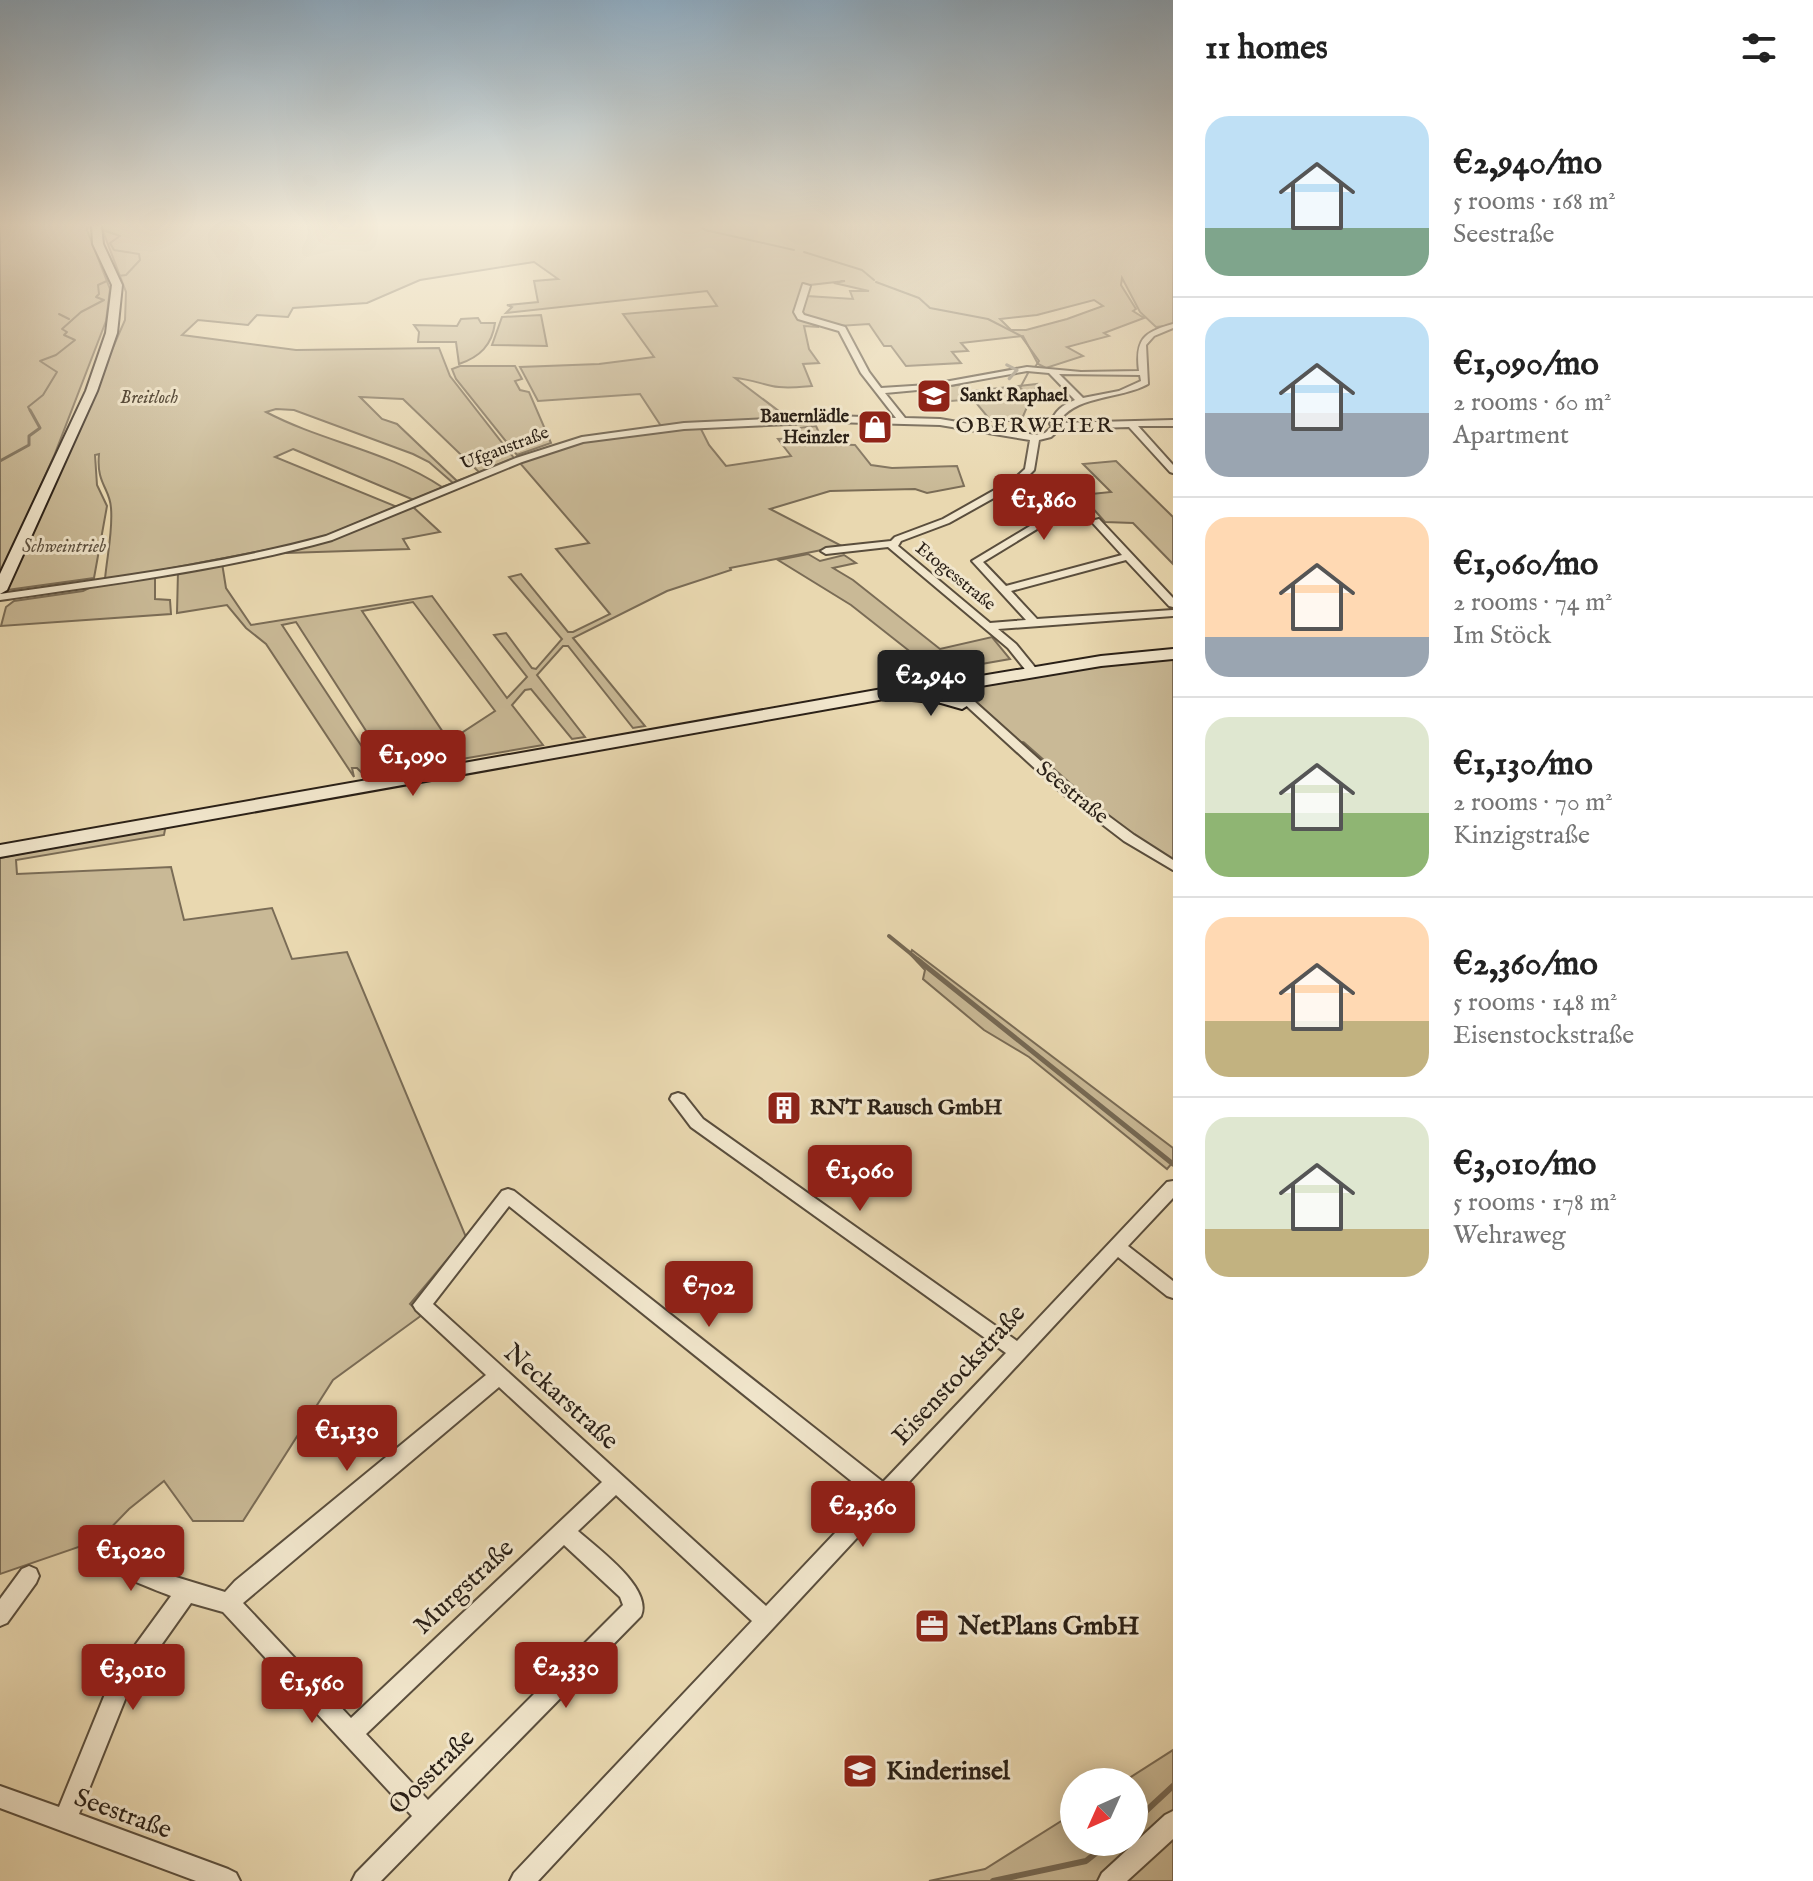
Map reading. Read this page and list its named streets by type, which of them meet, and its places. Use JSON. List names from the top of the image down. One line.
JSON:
{"streets":{"street":["Ufgaustraße","Etogesstraße","Seestraße","Eisenstockstraße","Neckarstraße","Murgstraße","Oosstraße"]},"crossings":[["Eisenstockstraße","Neckarstraße"],["Neckarstraße","Murgstraße"],["Murgstraße","Oosstraße"]],"districts":["OBERWEIER"],"parks":["Breitloch","Schweintrieb"],"places":{"school or university":["Sankt Raphael","Kinderinsel"],"shop":["Bauernlädle Heinzler"],"building":["RNT Rausch GmbH"],"office":["NetPlans GmbH"]},"north":"bottom left","page":{"heading":"11 homes","list":[{"name":"€2,940/mo","note":"5 rooms · 168 m² · Seestraße"},{"name":"€1,090/mo","note":"2 rooms · 60 m² · Apartment"},{"name":"€1,060/mo","note":"2 rooms · 74 m² · Im Stöck"},{"name":"€1,130/mo","note":"2 rooms · 70 m² · Kinzigstraße"},{"name":"€2,360/mo","note":"5 rooms · 148 m² · Eisenstockstraße"},{"name":"€3,010/mo","note":"5 rooms · 178 m² · Wehraweg"}],"price":["€1,860","€2,940","€1,090","€1,060","€702","€1,130","€2,360","€1,020","€2,330","€3,010","€1,560"]}}
